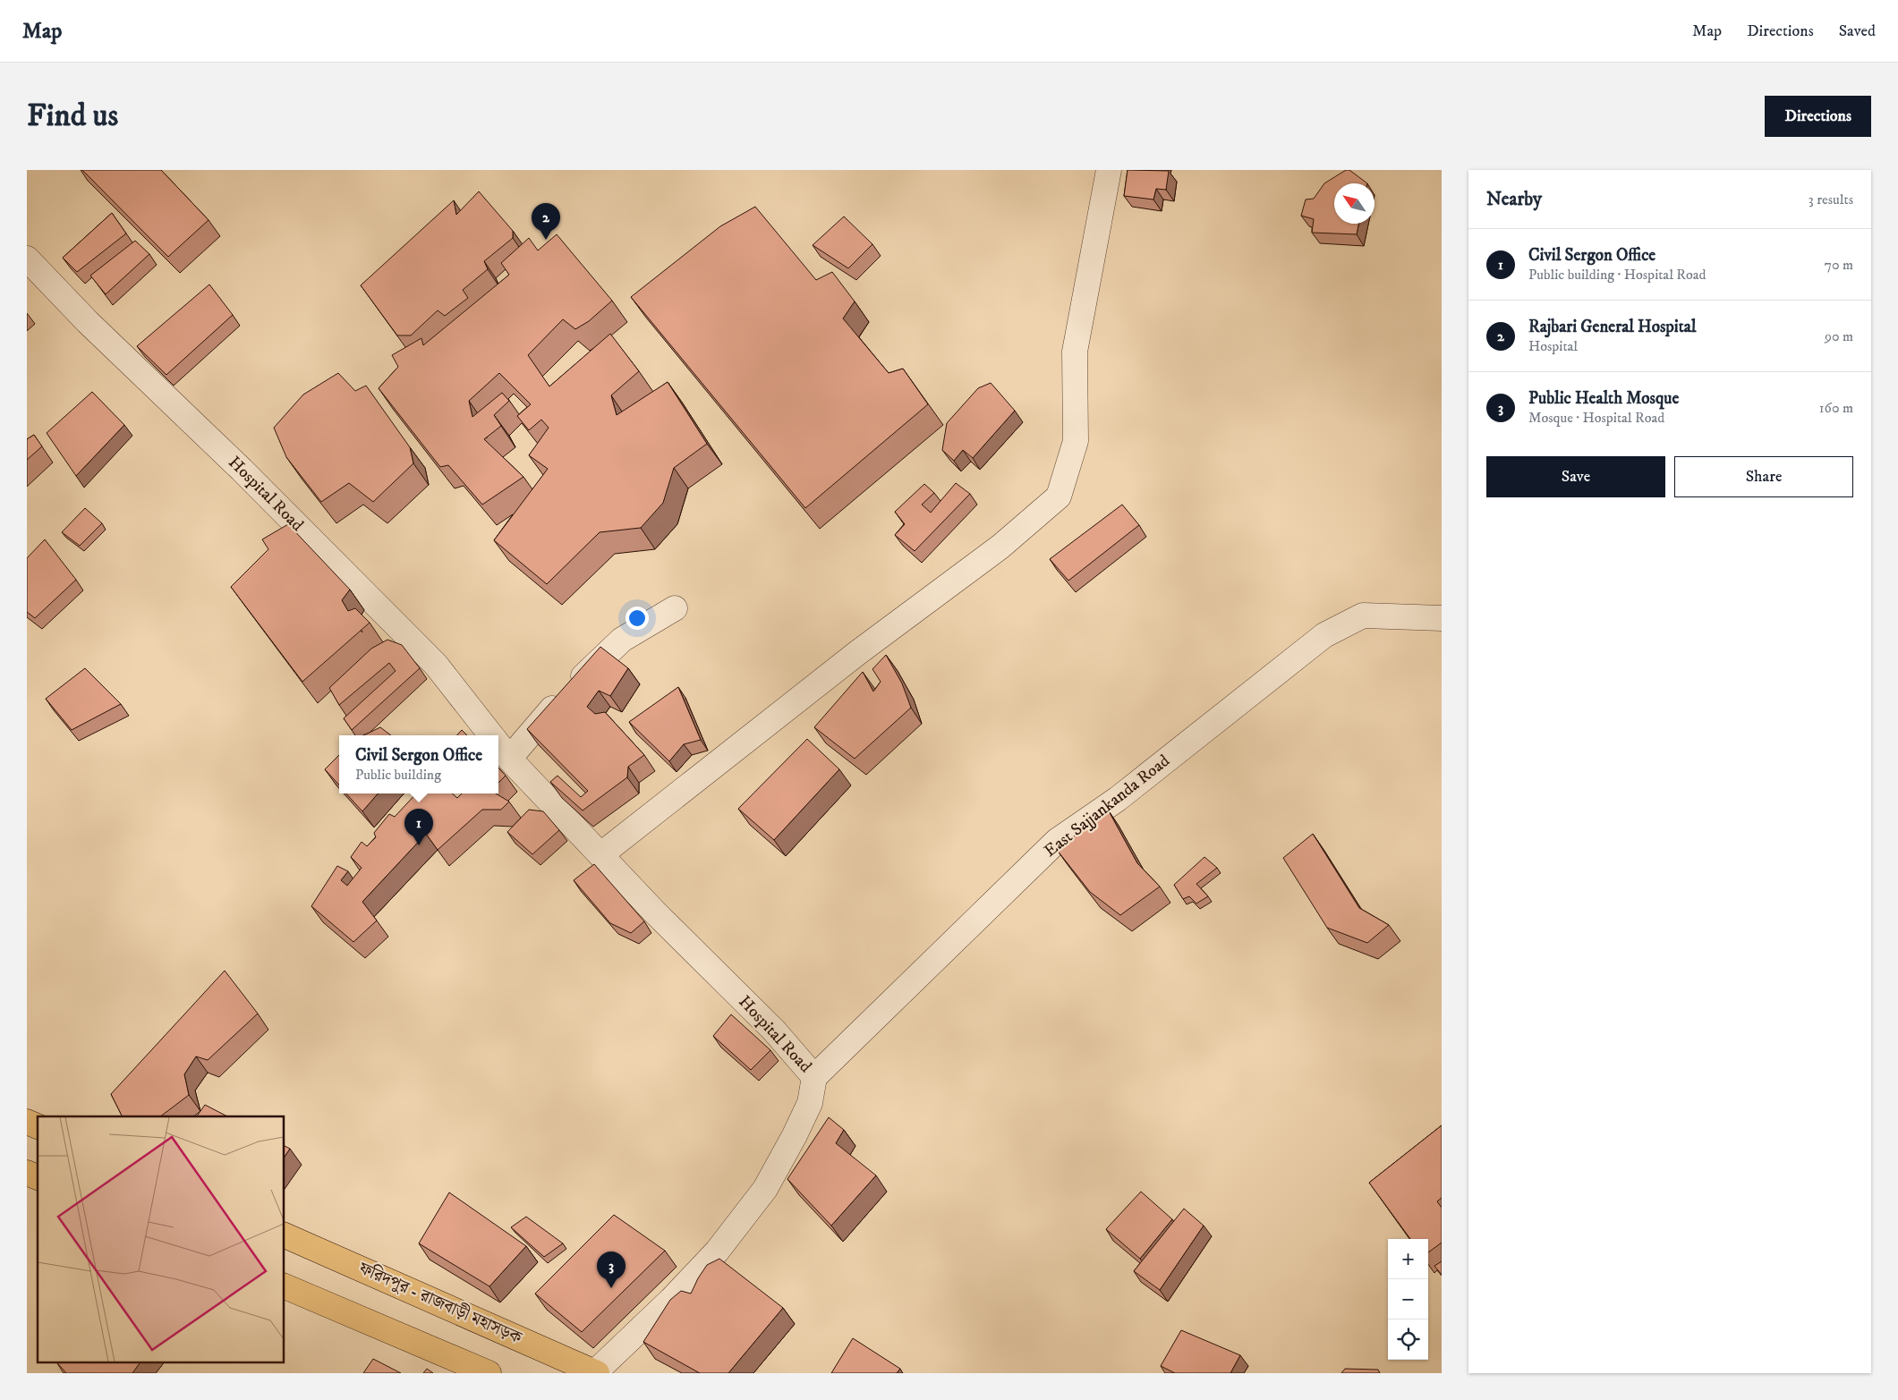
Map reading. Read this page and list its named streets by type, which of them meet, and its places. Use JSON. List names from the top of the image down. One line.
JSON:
{"streets":{"main road":["ফরিদপুর - রাজবাড়ী মহাসড়ক"],"street":["Hospital Road","East Sajjankanda Road"]},"crossings":[["Hospital Road","East Sajjankanda Road"],["Hospital Road","ফরিদপুর - রাজবাড়ী মহাসড়ক"]],"north":"top left","page":{"header":"Map","nav":["Map","Directions","Saved"],"buttons":["Directions",["Save","Share"]],"title":"Find us","heading":["Nearby","3 results"],"pins":["2","1","3"],"list":[{"mark":"1","name":"Civil Sergon Office","note":"Public building · Hospital Road","value":"70 m"},{"mark":"2","name":"Rajbari General Hospital","note":"Hospital","value":"90 m"},{"mark":"3","name":"Public Health Mosque","note":"Mosque · Hospital Road","value":"160 m"}],"popup":["Civil Sergon Office","Public building"],"map_buttons":["+","−"]}}
